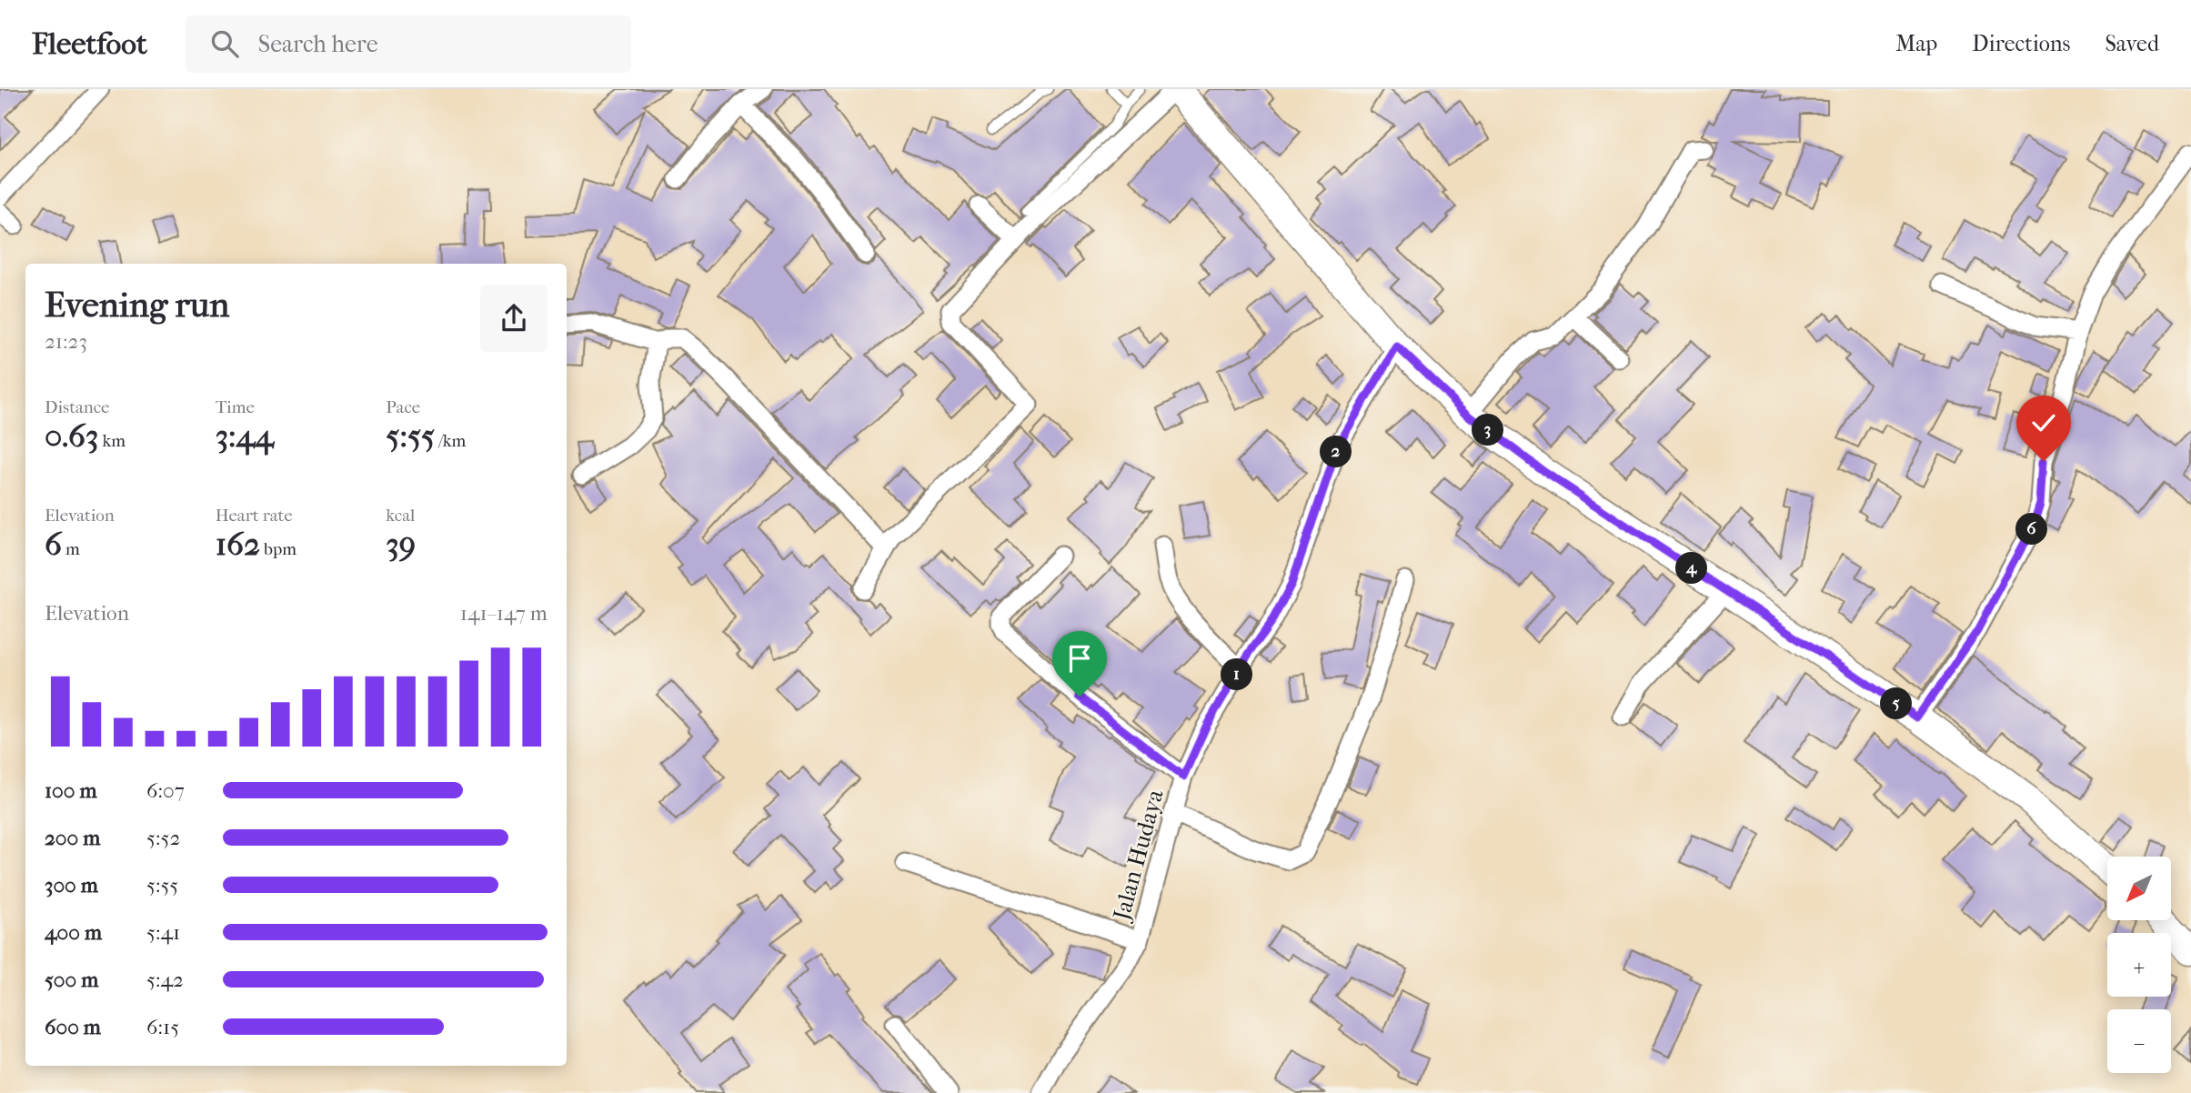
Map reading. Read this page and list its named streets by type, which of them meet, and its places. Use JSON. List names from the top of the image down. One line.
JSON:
{"streets":{"street":["Jalan Hudaya"]},"north":"bottom left","page":{"header":"Fleetfoot","search":"Search here","nav":["Map","Directions","Saved"],"heading":["Evening run","21:23"],"stats":[["Distance","0.63 km"],["Time","3:44"],["Pace","5:55 /km"],["Elevation","6 m"],["Heart rate","162 bpm"],["kcal","39"]],"pins":["3","2","6","4","1","5"],"chart":["Elevation","141–147 m"],"list":[{"name":"100 m","note":"6:07"},{"name":"200 m","note":"5:52"},{"name":"300 m","note":"5:55"},{"name":"400 m","note":"5:41"},{"name":"500 m","note":"5:42"},{"name":"600 m","note":"6:15"}],"map_buttons":["+","−"]}}
